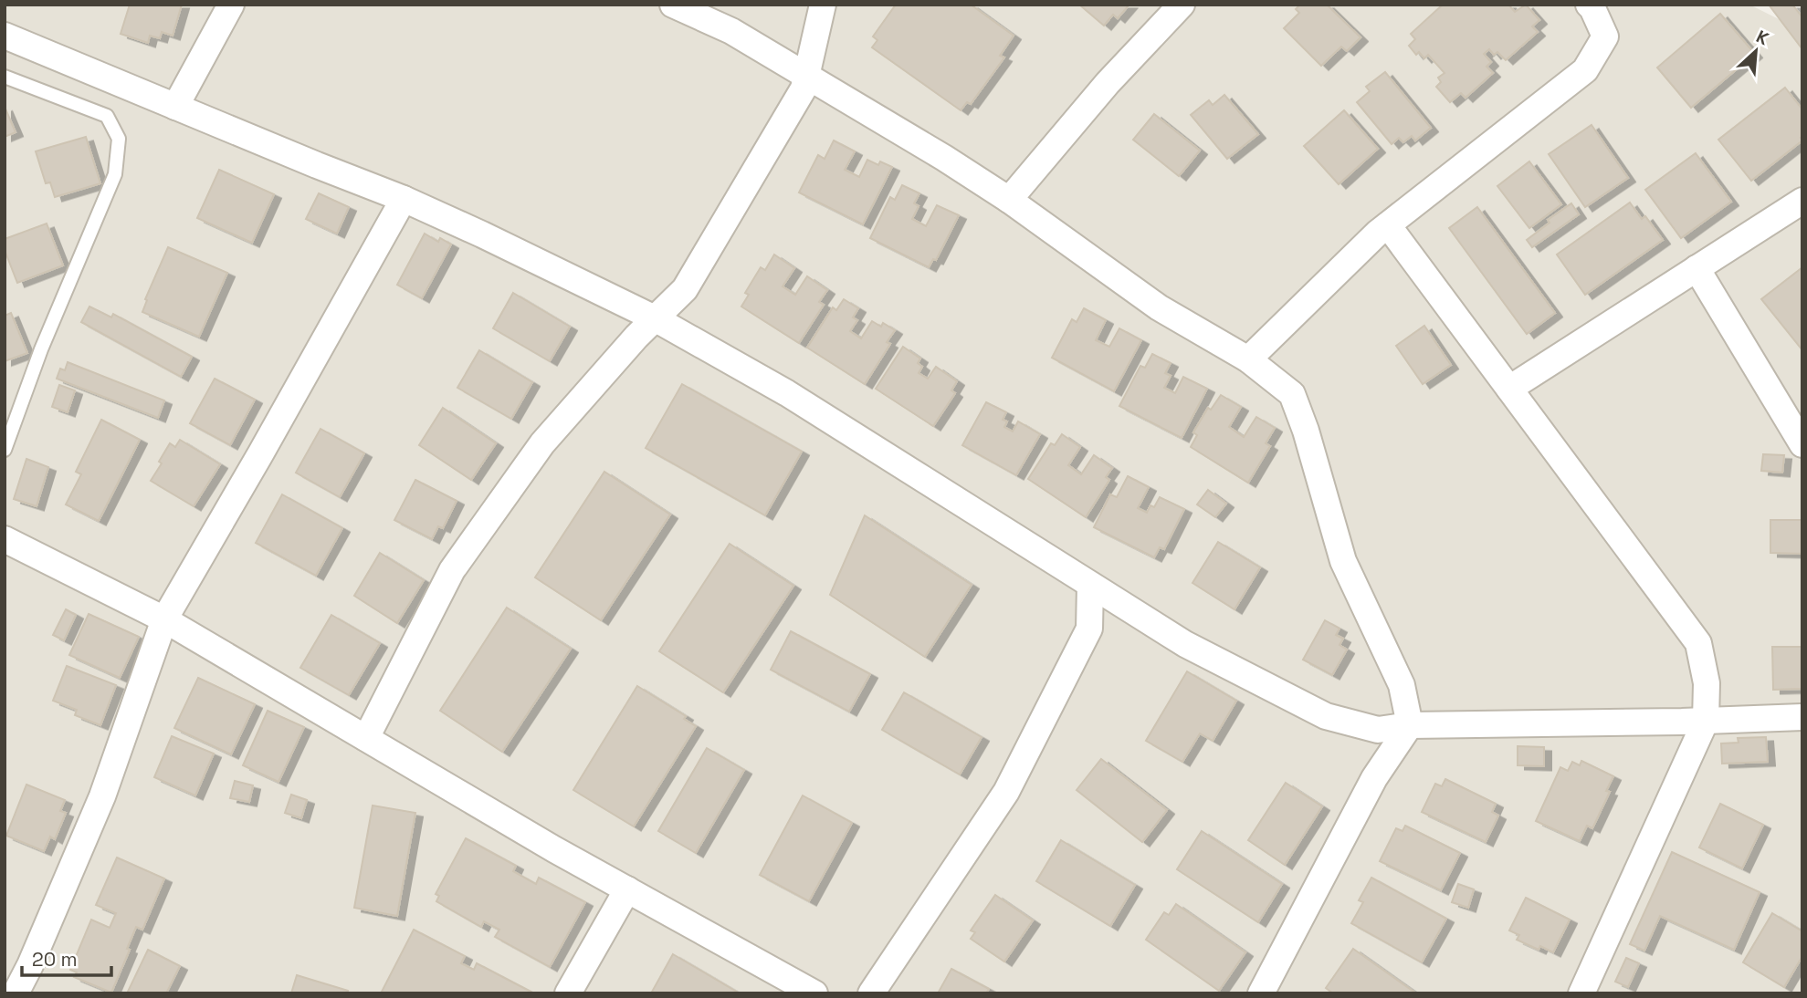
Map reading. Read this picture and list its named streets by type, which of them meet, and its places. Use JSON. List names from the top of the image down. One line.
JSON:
{"scale_bar":"20 m","north":"top right"}
